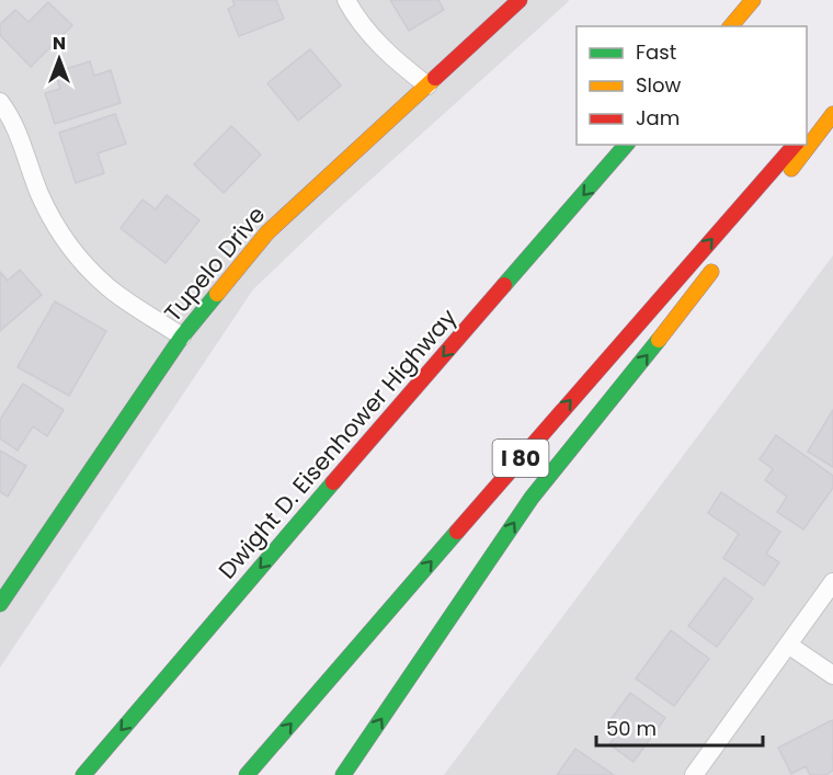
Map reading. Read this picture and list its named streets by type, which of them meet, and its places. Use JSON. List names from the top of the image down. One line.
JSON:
{"streets":{"main road":["Tupelo Drive","Dwight D. Eisenhower Highway","I 80"]},"legend":["Fast","Slow","Jam"],"scale_bar":"50 m","north":"top"}
